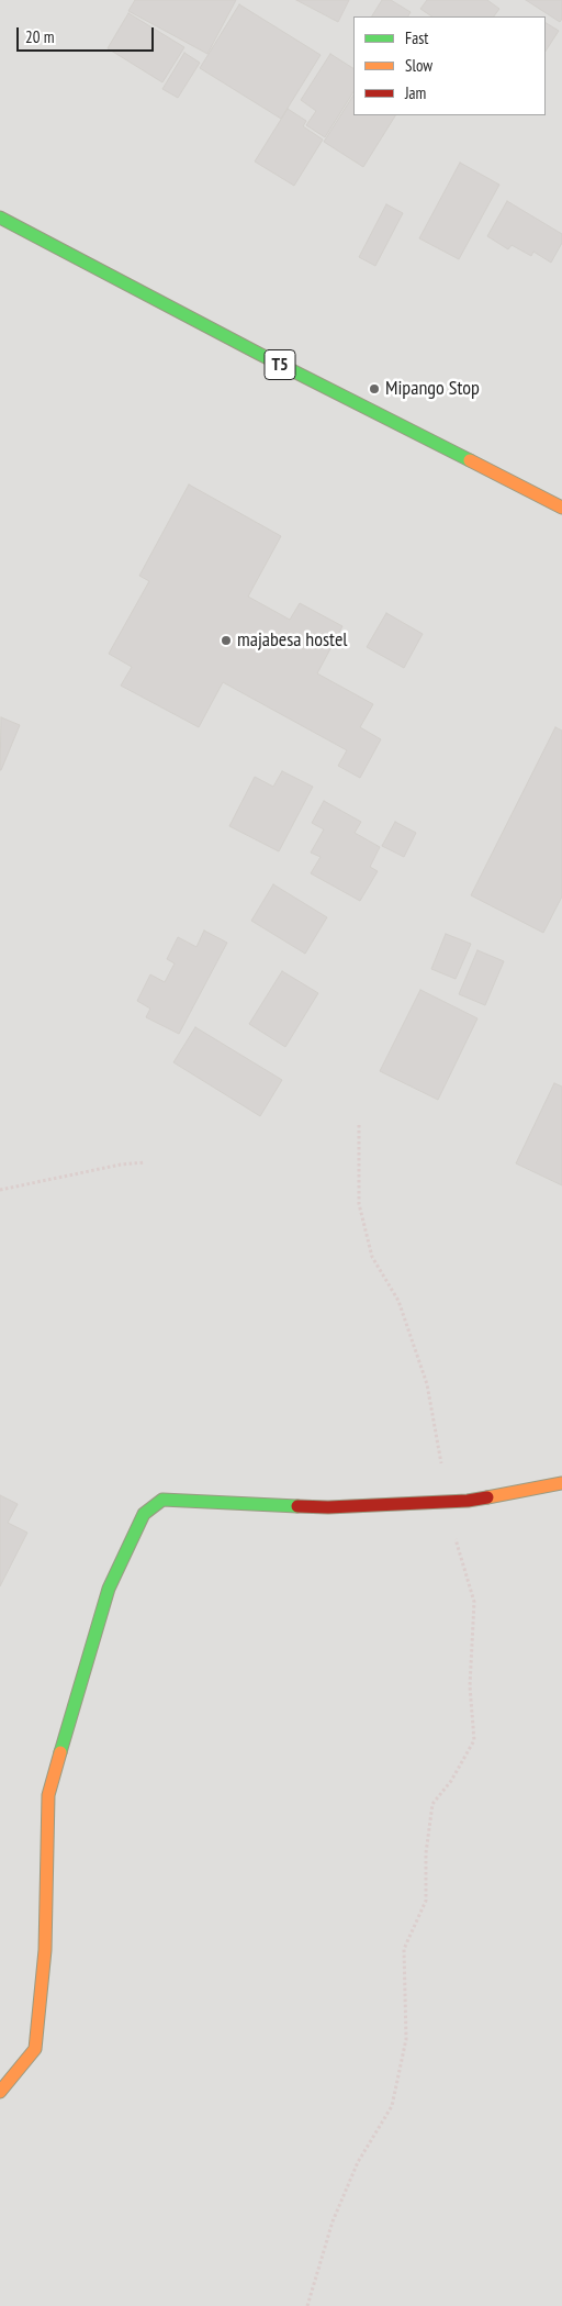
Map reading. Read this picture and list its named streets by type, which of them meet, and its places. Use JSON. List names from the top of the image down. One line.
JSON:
{"streets":{"main road":["T5"]},"places":["Mipango Stop","majabesa hostel"],"legend":["Fast","Slow","Jam"],"scale_bar":"20 m"}
